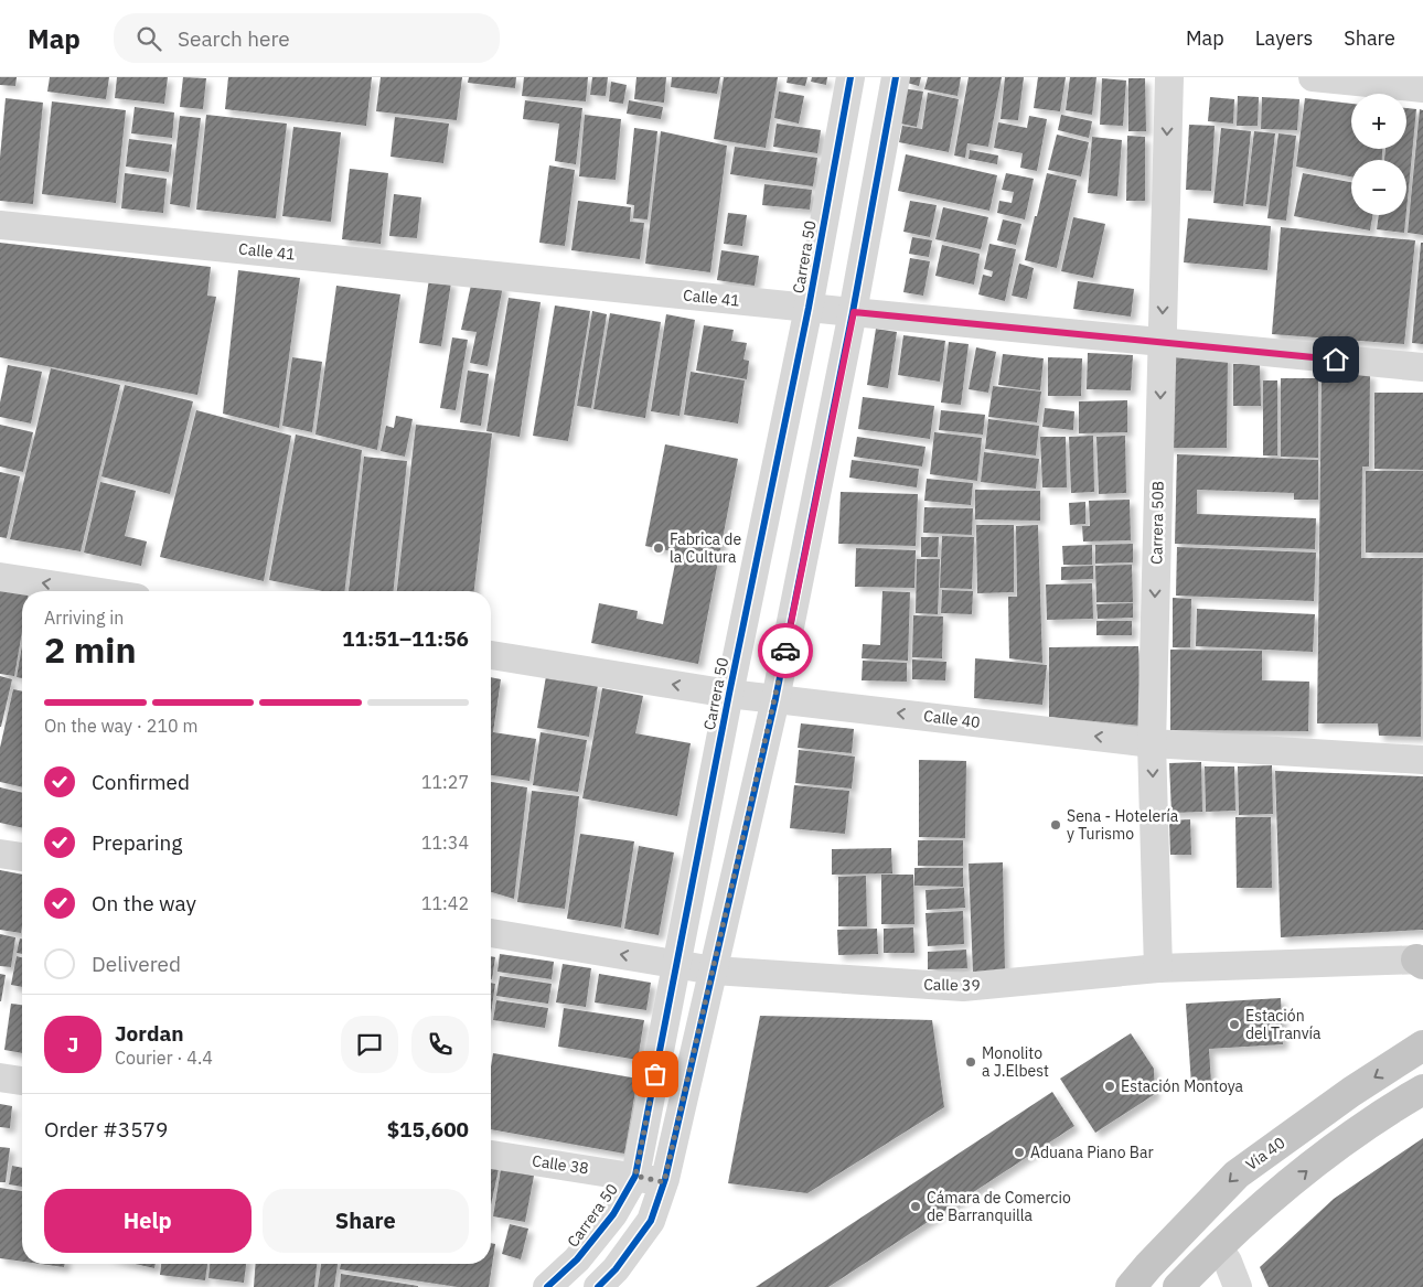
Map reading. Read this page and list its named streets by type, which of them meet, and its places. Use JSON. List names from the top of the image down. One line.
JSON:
{"streets":{"highway":["Vía 40"],"street":["Calle 41","Carrera 50","Carrera 50B","Calle 40","Calle 39","Calle 38"]},"crossings":[["Calle 41","Carrera 50"],["Calle 41","Carrera 50B"],["Carrera 50","Calle 40"],["Carrera 50","Calle 39"],["Carrera 50","Calle 38"],["Carrera 50B","Calle 40"],["Carrera 50B","Calle 39"]],"one_way":["Carrera 50B","Calle 40"],"places":["Fabrica de la Cultura","Sena - Hotelería y Turismo","Estación del Tranvía","Monolito a J.Elbest","Estación Montoya","Aduana Piano Bar","Cámara de Comercio de Barranquilla"],"page":{"header":"Map","search":"Search here","nav":["Map","Layers","Share"],"map_buttons":["+","−"],"heading":["2 min","Arriving in","11:51–11:56"],"panel":["Jordan","Courier · 4.4","Order #3579","$15,600"],"bar":"On the way · 210 m","list":[["Confirmed","11:27"],["Preparing","11:34"],["On the way","11:42"],"Delivered"],"round":"J","buttons":["Help","Share"]}}
